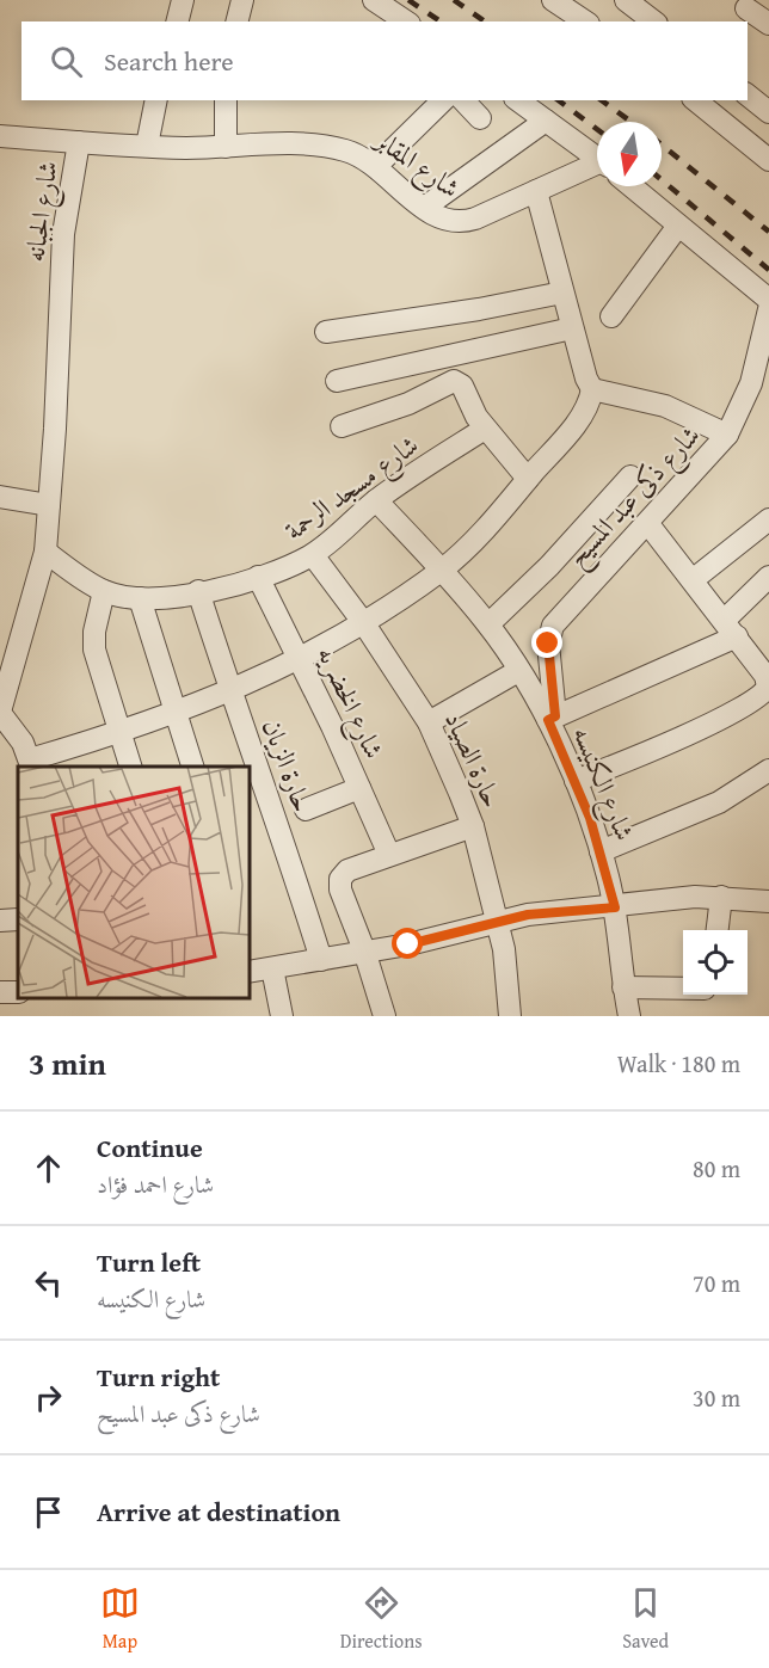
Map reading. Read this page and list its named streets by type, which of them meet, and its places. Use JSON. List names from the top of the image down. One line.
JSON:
{"streets":{"street":["شارع المقابر","شارع الجبانه","شارع مسجد الرحمة","شارع ذكى عبد المسيح","شارع الخضريه","حارة الصياد","حارة الزيان","شارع الكنيسه"]},"crossings":[["شارع المقابر","شارع الجبانه"],["شارع الجبانه","شارع مسجد الرحمة"],["شارع مسجد الرحمة","شارع الخضريه"],["شارع مسجد الرحمة","حارة الصياد"],["شارع مسجد الرحمة","حارة الزيان"],["شارع مسجد الرحمة","شارع الكنيسه"],["شارع ذكى عبد المسيح","شارع الكنيسه"]],"north":"bottom","page":{"search":"Search here","heading":["3 min","Walk · 180 m"],"list":[["Continue","شارع احمد فؤاد","80 m"],["Turn left","شارع الكنيسه","70 m"],["Turn right","شارع ذكى عبد المسيح","30 m"],"Arrive at destination"],"nav":["Map","Directions","Saved"]}}
